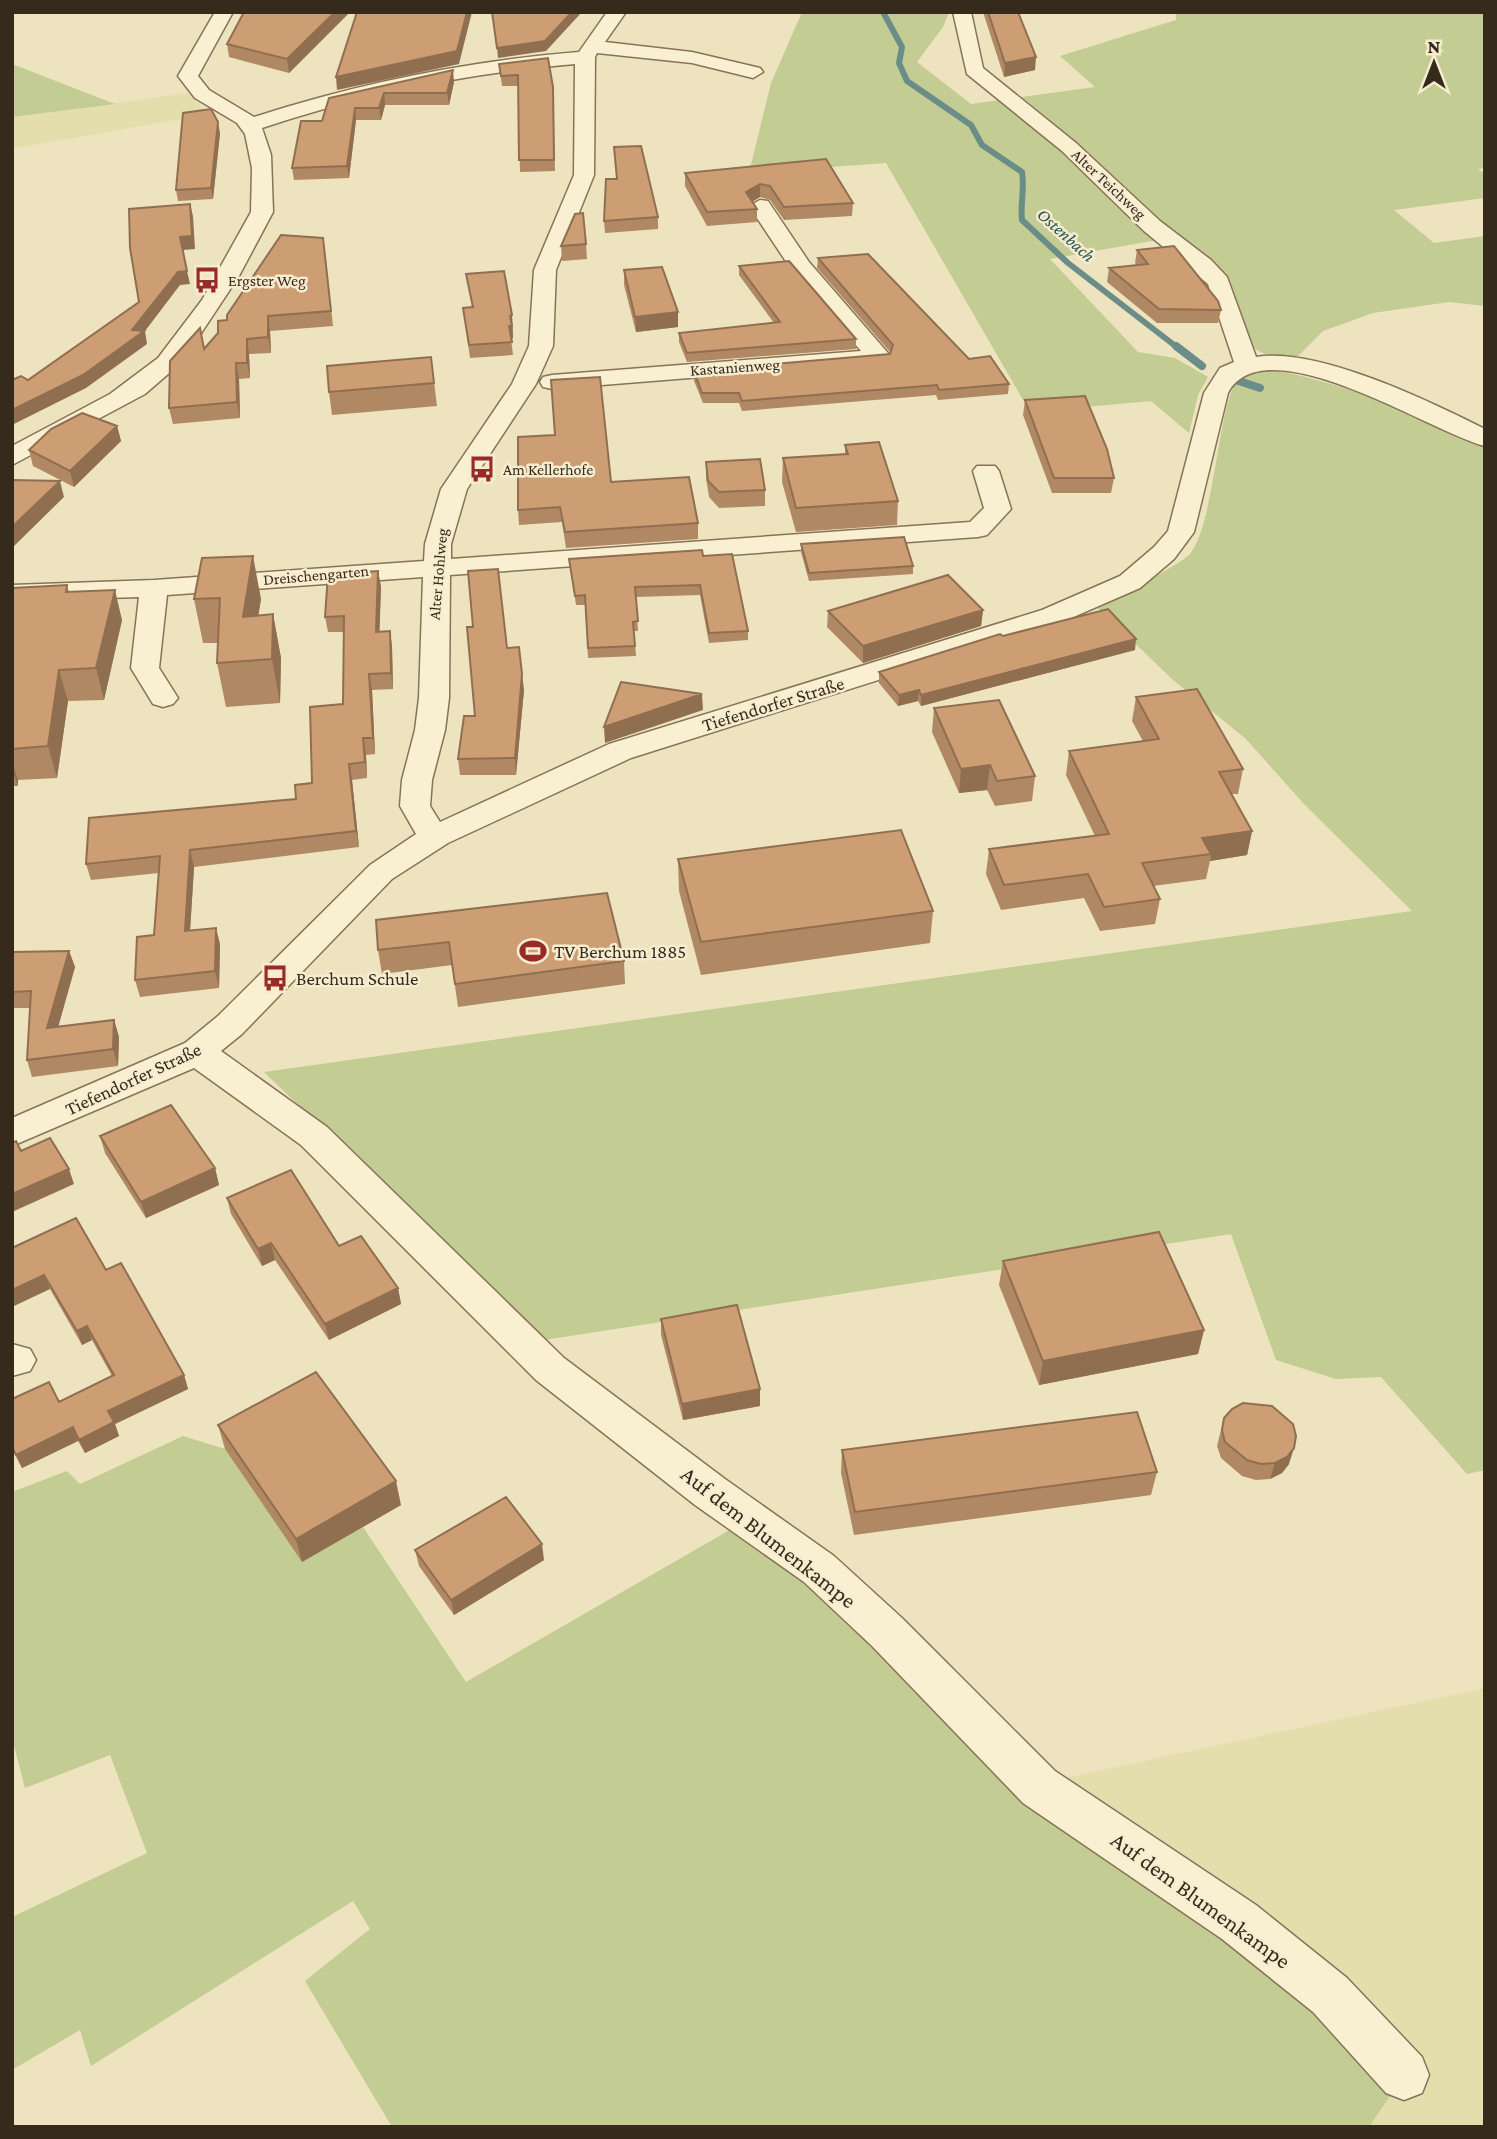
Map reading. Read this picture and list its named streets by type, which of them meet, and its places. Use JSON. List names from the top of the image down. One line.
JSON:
{"streets":{"street":["Alter Teichweg","Kastanienweg","Alter Hohlweg","Dreischengarten","Tiefendorfer Straße","Auf dem Blumenkampe"]},"crossings":[["Alter Teichweg","Tiefendorfer Straße"],["Kastanienweg","Alter Hohlweg"],["Alter Hohlweg","Dreischengarten"],["Alter Hohlweg","Tiefendorfer Straße"],["Tiefendorfer Straße","Auf dem Blumenkampe"]],"water":["Ostenbach"],"places":{"bus stop":["Ergster Weg","Am Kellerhofe","Berchum Schule"],"sports":["TV Berchum 1885"]},"north":"top"}
